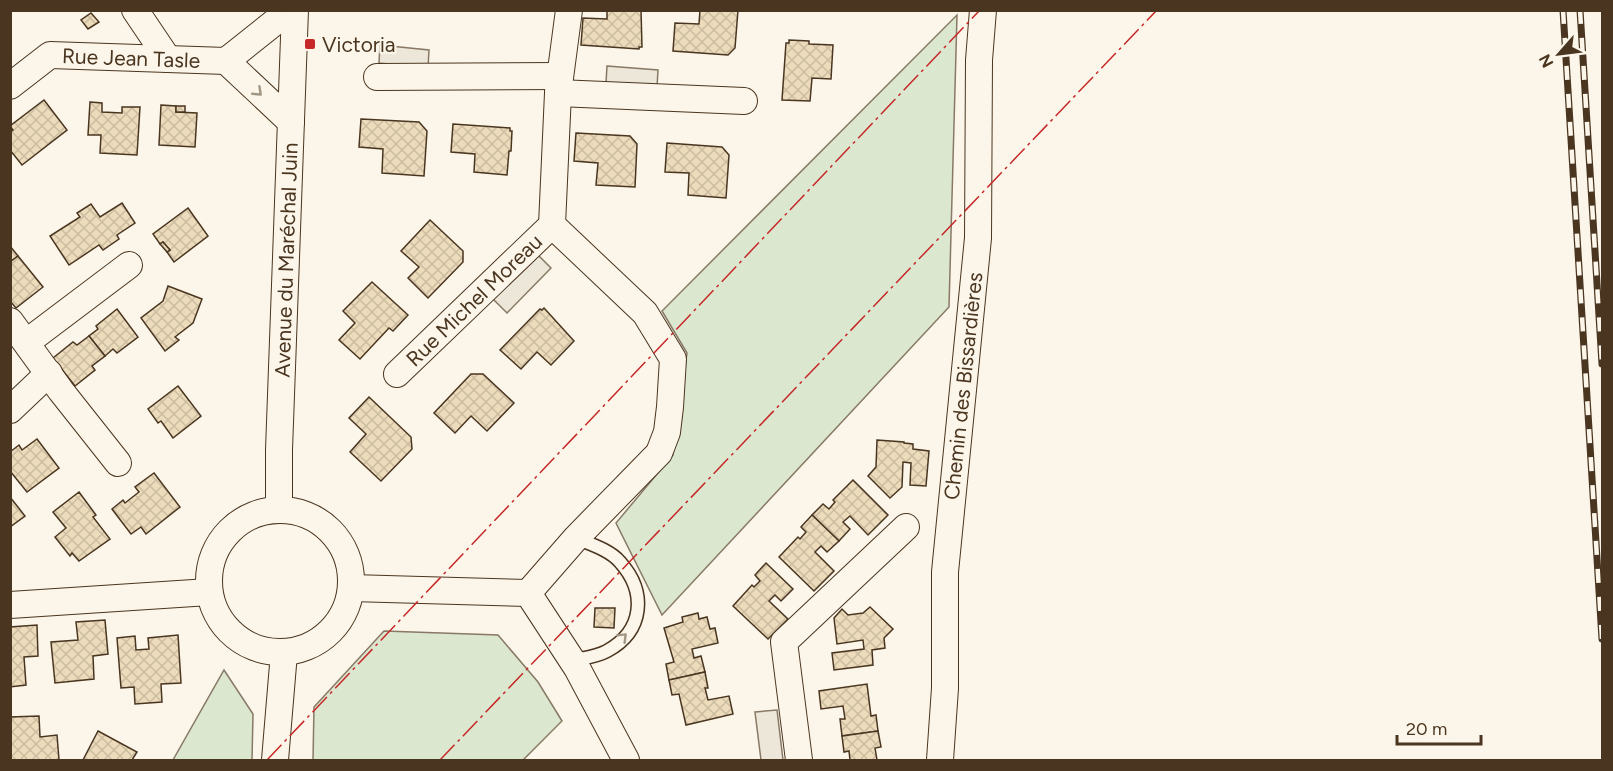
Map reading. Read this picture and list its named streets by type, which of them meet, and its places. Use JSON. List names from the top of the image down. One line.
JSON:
{"streets":{"street":["Rue Jean Tasle","Avenue du Maréchal Juin","Rue Michel Moreau","Chemin des Bissardières"]},"crossings":[["Rue Jean Tasle","Avenue du Maréchal Juin"]],"places":{"transit":["Victoria"]},"scale_bar":"20 m","north":"bottom left"}
